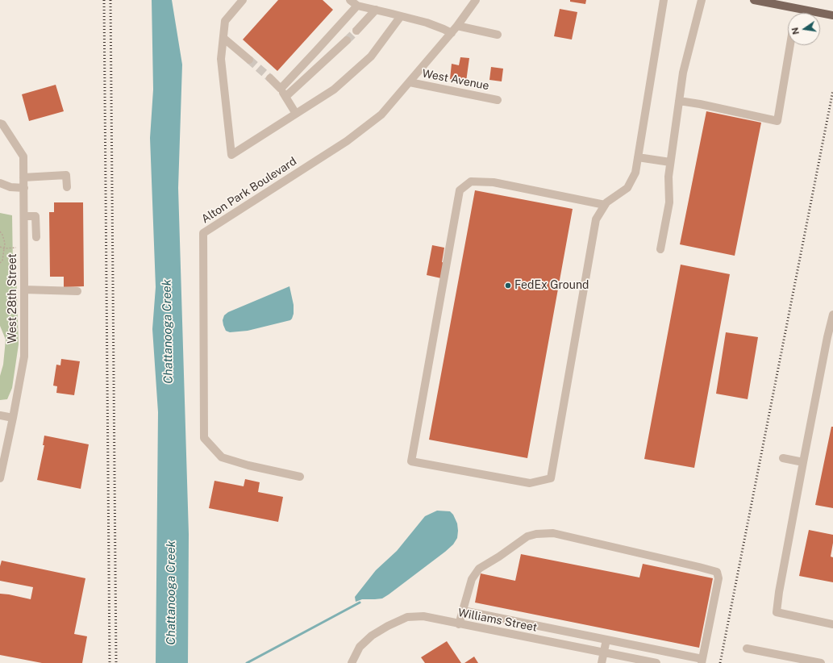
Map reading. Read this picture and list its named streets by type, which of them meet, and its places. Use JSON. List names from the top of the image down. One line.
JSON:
{"streets":{"street":["West Avenue","Alton Park Boulevard","West 28th Street","Williams Street"]},"crossings":[["West Avenue","Alton Park Boulevard"]],"water":["Chattanooga Creek"],"places":["FedEx Ground"],"north":"left"}
